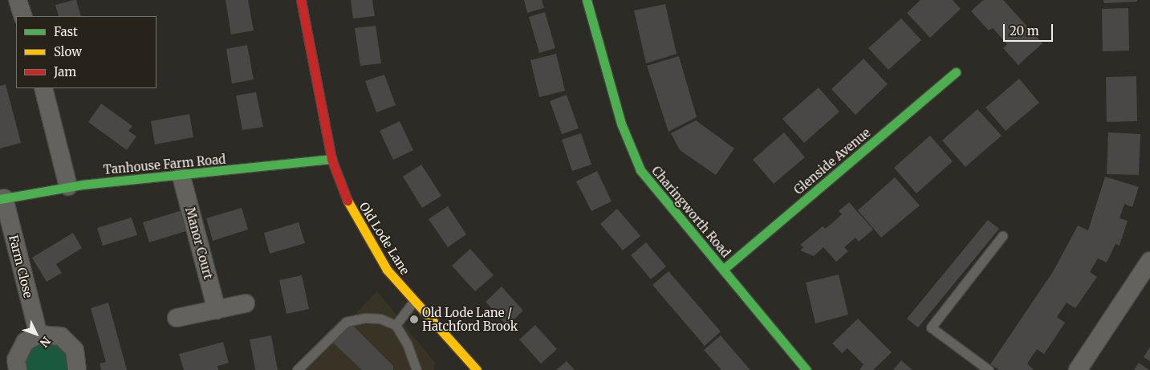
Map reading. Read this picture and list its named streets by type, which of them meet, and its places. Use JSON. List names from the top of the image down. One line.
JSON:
{"streets":{"street":["Glenside Avenue","Tanhouse Farm Road","Charingworth Road","Old Lode Lane","Manor Court","Farm Close"]},"crossings":[["Glenside Avenue","Charingworth Road"],["Tanhouse Farm Road","Old Lode Lane"],["Tanhouse Farm Road","Manor Court"],["Tanhouse Farm Road","Farm Close"]],"places":["Old Lode Lane / Hatchford Brook"],"legend":["Fast","Slow","Jam"],"scale_bar":"20 m","north":"bottom right"}
